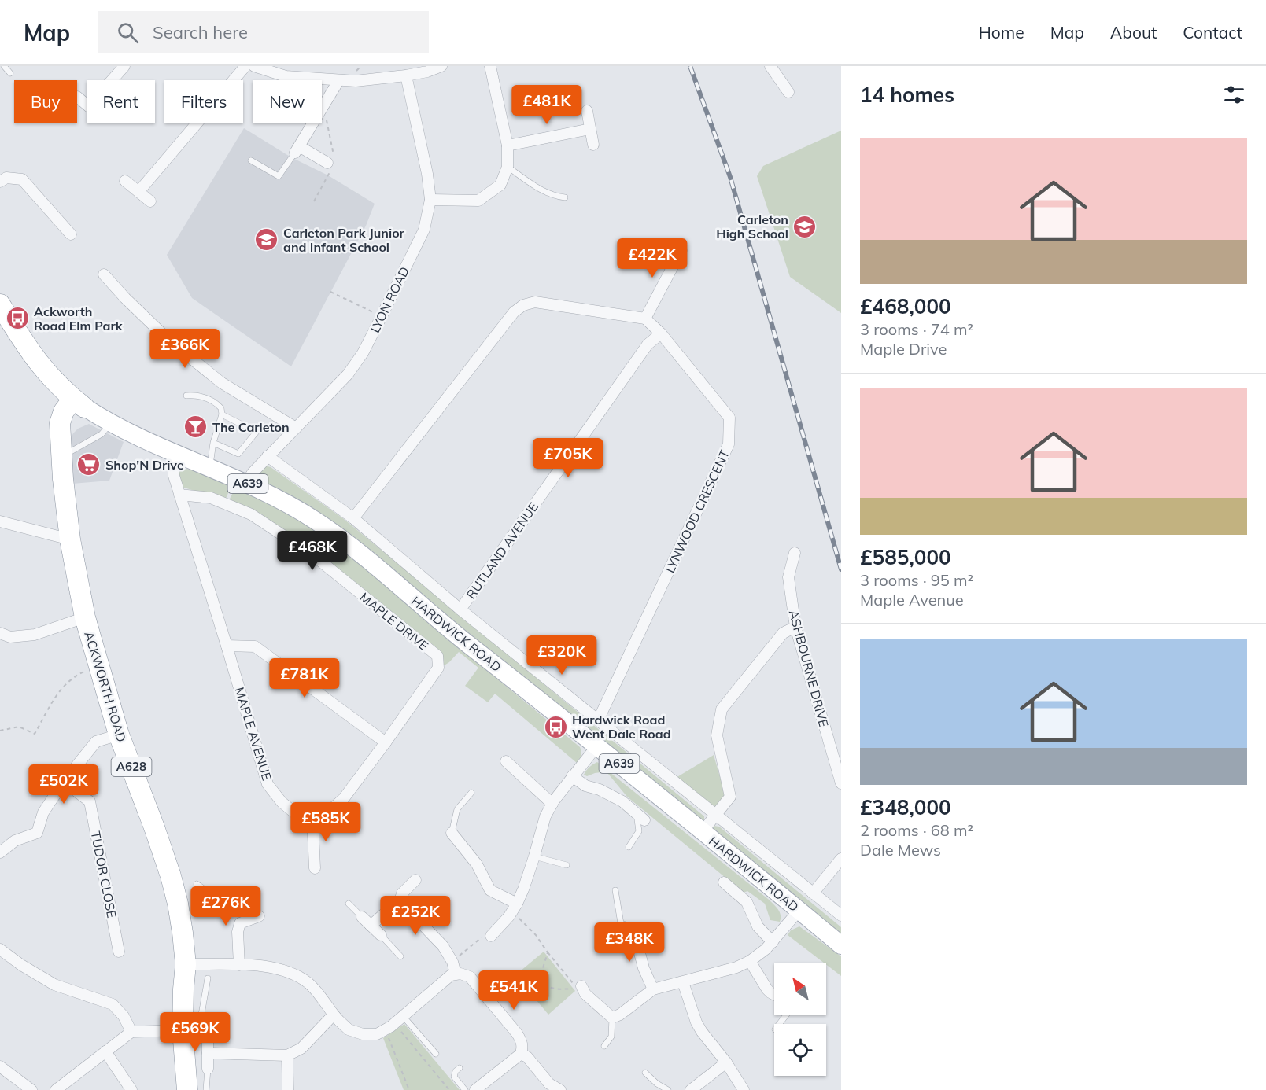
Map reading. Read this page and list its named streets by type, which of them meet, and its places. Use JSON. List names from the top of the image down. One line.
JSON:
{"streets":{"highway":["A639","ACKWORTH ROAD","A628"],"main road":["HARDWICK ROAD"],"street":["LYON ROAD","LYNWOOD CRESCENT","RUTLAND AVENUE","MAPLE DRIVE","ASHBOURNE DRIVE","MAPLE AVENUE","TUDOR CLOSE"]},"crossings":[["LYON ROAD","HARDWICK ROAD"],["A639","HARDWICK ROAD"],["A639","ACKWORTH ROAD"],["LYNWOOD CRESCENT","RUTLAND AVENUE"],["LYNWOOD CRESCENT","HARDWICK ROAD"],["RUTLAND AVENUE","HARDWICK ROAD"],["MAPLE DRIVE","MAPLE AVENUE"],["HARDWICK ROAD","ACKWORTH ROAD"],["HARDWICK ROAD","MAPLE AVENUE"]],"places":{"school or university":["Carleton High School","Carleton Park Junior and Infant School"],"bus stop":["Ackworth Road Elm Park","Hardwick Road Went Dale Road"],"bar":["The Carleton"],"supermarket":["Shop'N Drive"]},"north":"top left","page":{"header":"Map","search":"Search here","nav":["Home","Map","About","Contact"],"heading":"14 homes","chip":["Buy","Rent","Filters","New"],"price":["£481K","£422K","£366K","£705K","£468K","£320K","£781K","£502K","£585K","£276K","£252K","£348K","£541K","£569K"],"list":[{"name":"£468,000","note":"3 rooms · 74 m² · Maple Drive"},{"name":"£585,000","note":"3 rooms · 95 m² · Maple Avenue"},{"name":"£348,000","note":"2 rooms · 68 m² · Dale Mews"}]}}
